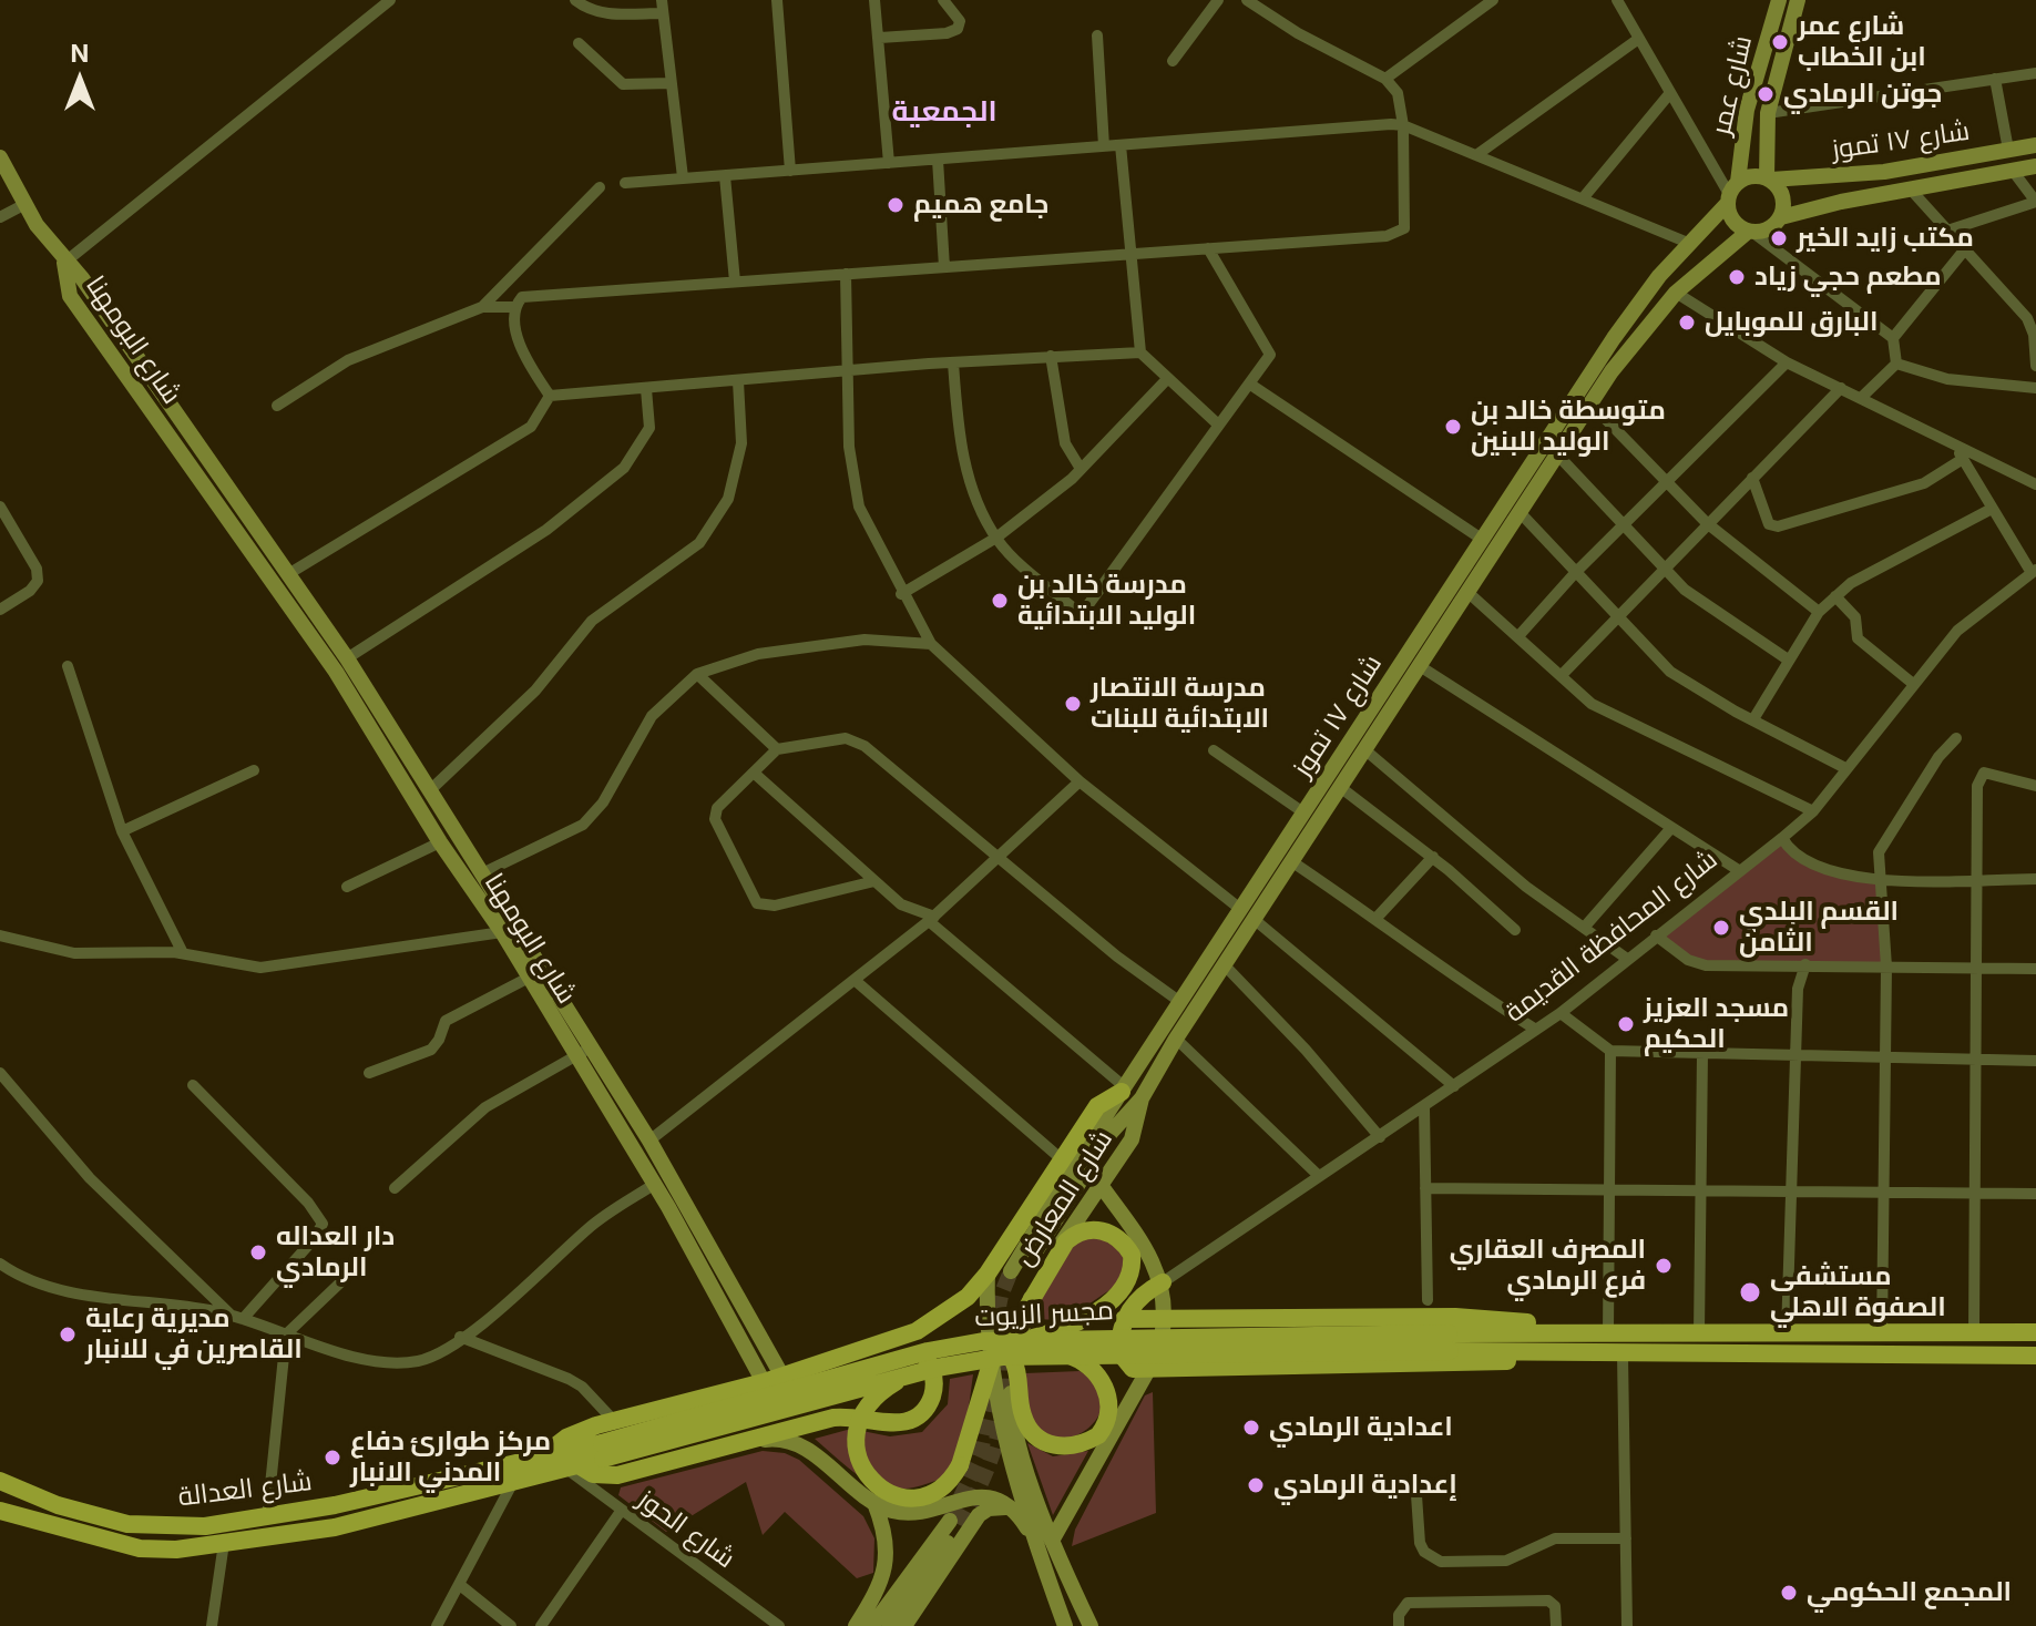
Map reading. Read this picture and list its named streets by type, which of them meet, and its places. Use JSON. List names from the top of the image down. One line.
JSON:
{"streets":{"main road":["شارع عمر","شارع ١٧ تموز","شارع البومهنا","شارع المعارض","مجسر الزيوت","شارع العدالة"],"street":["شارع المحافظة القديمة","شارع الحوز"]},"crossings":[["شارع عمر","شارع ١٧ تموز"],["شارع ١٧ تموز","شارع المعارض"],["مجسر الزيوت","شارع العدالة"],["شارع العدالة","شارع الحوز"]],"districts":["الجمعية"],"places":["شارع عمر ابن الخطاب","جوتن الرمادي","جامع هميم","مكتب زايد الخير","مطعم حجي زياد","البارق للموبايل","متوسطة خالد بن الوليد للبنين","مدرسة خالد بن الوليد الابتدائية","مدرسة الانتصار الابتدائية للبنات","القسم البلدي الثامن","مسجد العزيز الحكيم","دار العداله الرمادي","المصرف العقاري فرع الرمادي","مستشفى الصفوة الاهلي","مديرية رعاية القاصرين في للانبار","اعدادية الرمادي","مركز طوارئ دفاع المدني الانبار","إعدادية الرمادي","المجمع الحكومي"],"north":"top"}
